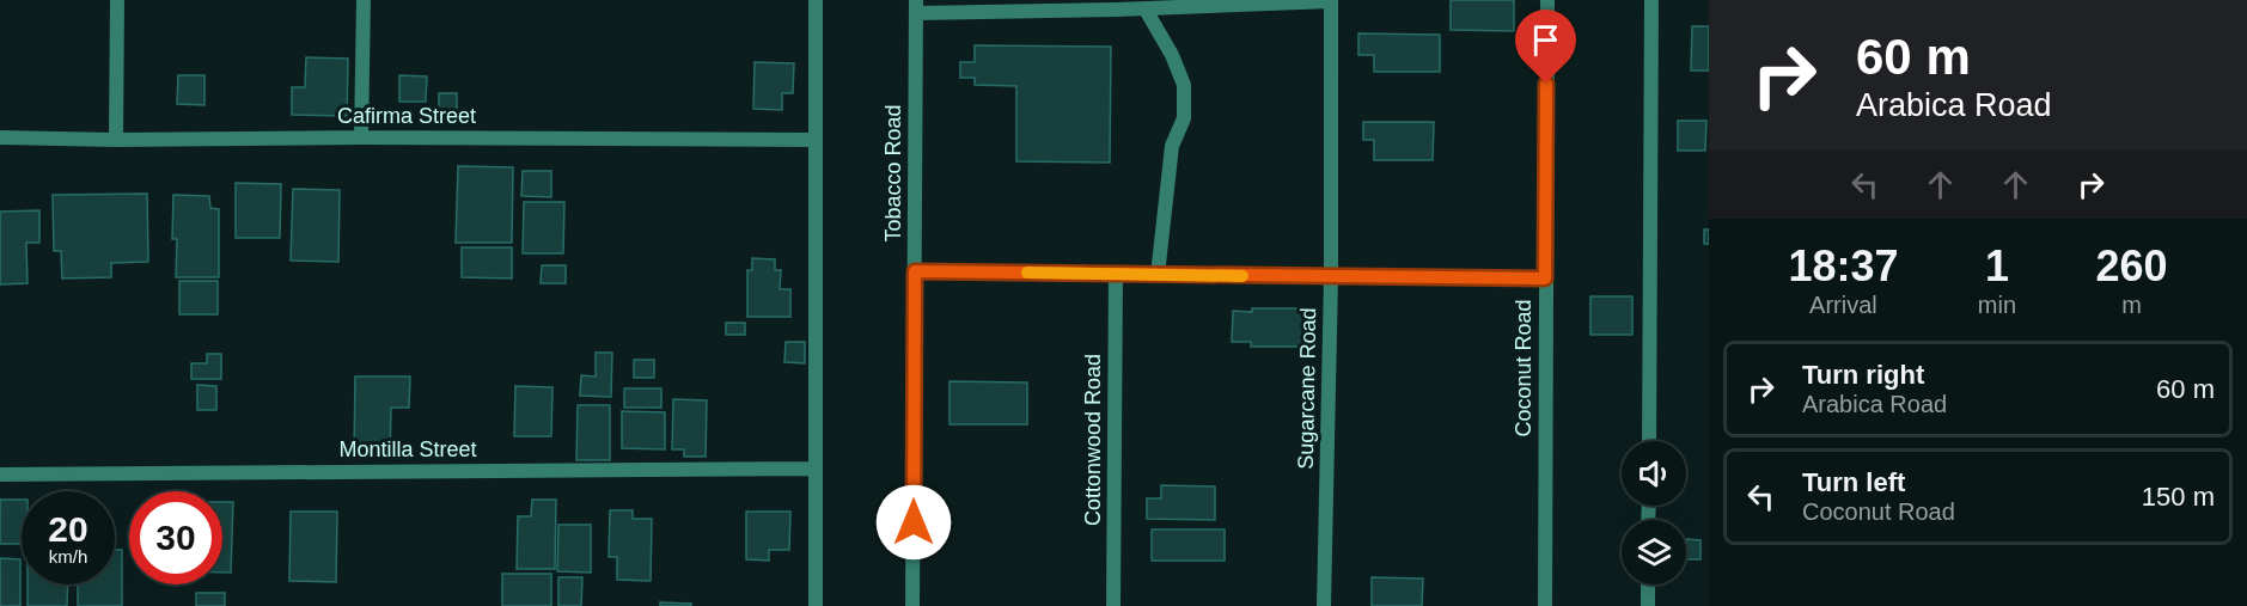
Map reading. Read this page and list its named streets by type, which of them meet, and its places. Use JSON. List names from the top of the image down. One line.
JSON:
{"streets":{"street":["Cafirma Street","Tobacco Road","Coconut Road","Sugarcane Road","Cottonwood Road","Montilla Street"]},"page":{"turn":["60 m","Arabica Road"],"eta":["18:37","Arrival","1","min","260","m"],"list":[{"name":"Turn right","note":"Arabica Road","value":"60 m"},{"name":"Turn left","note":"Coconut Road","value":"150 m"}],"speed":"20 km/h","limit":"30"}}
